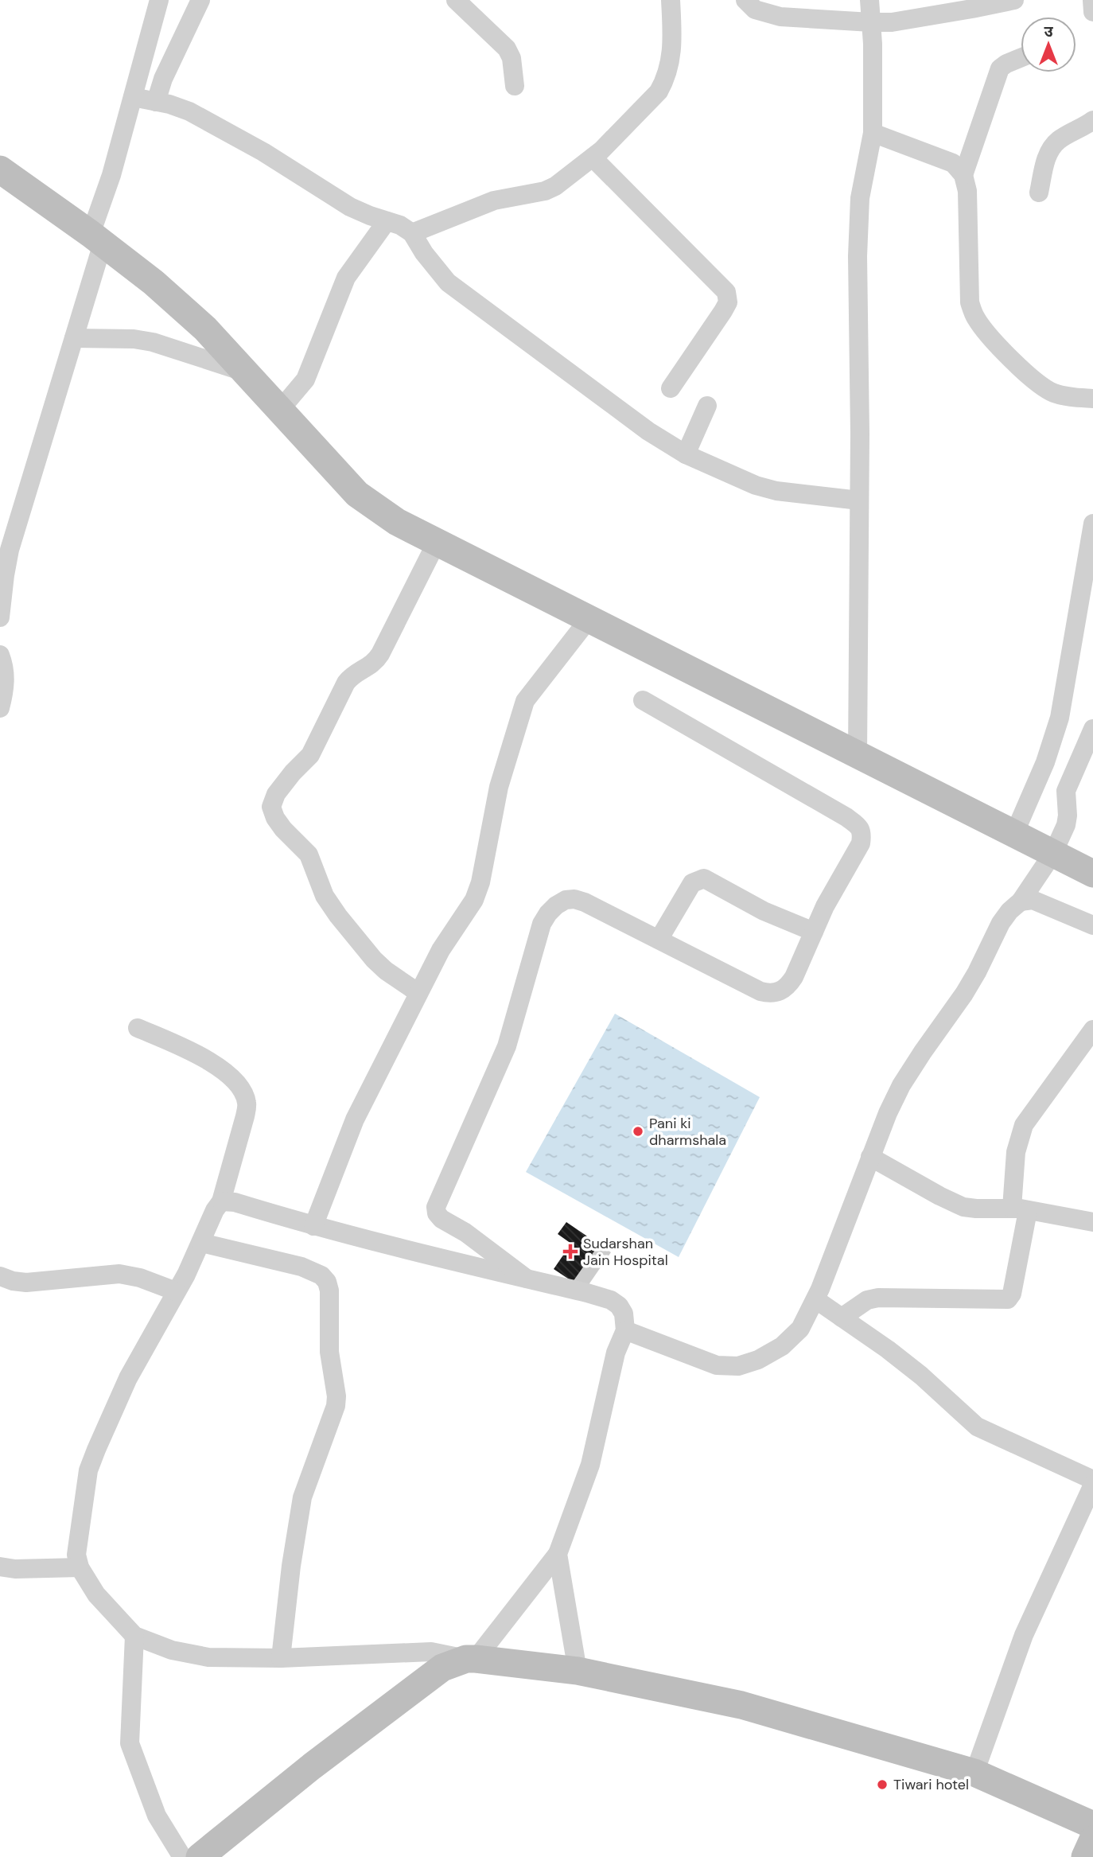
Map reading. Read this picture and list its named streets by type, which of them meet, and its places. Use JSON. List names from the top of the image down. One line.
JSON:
{"places":{"other":["Pani ki dharmshala","Tiwari hotel"],"health":["Sudarshan Jain Hospital"]},"north":"top"}
